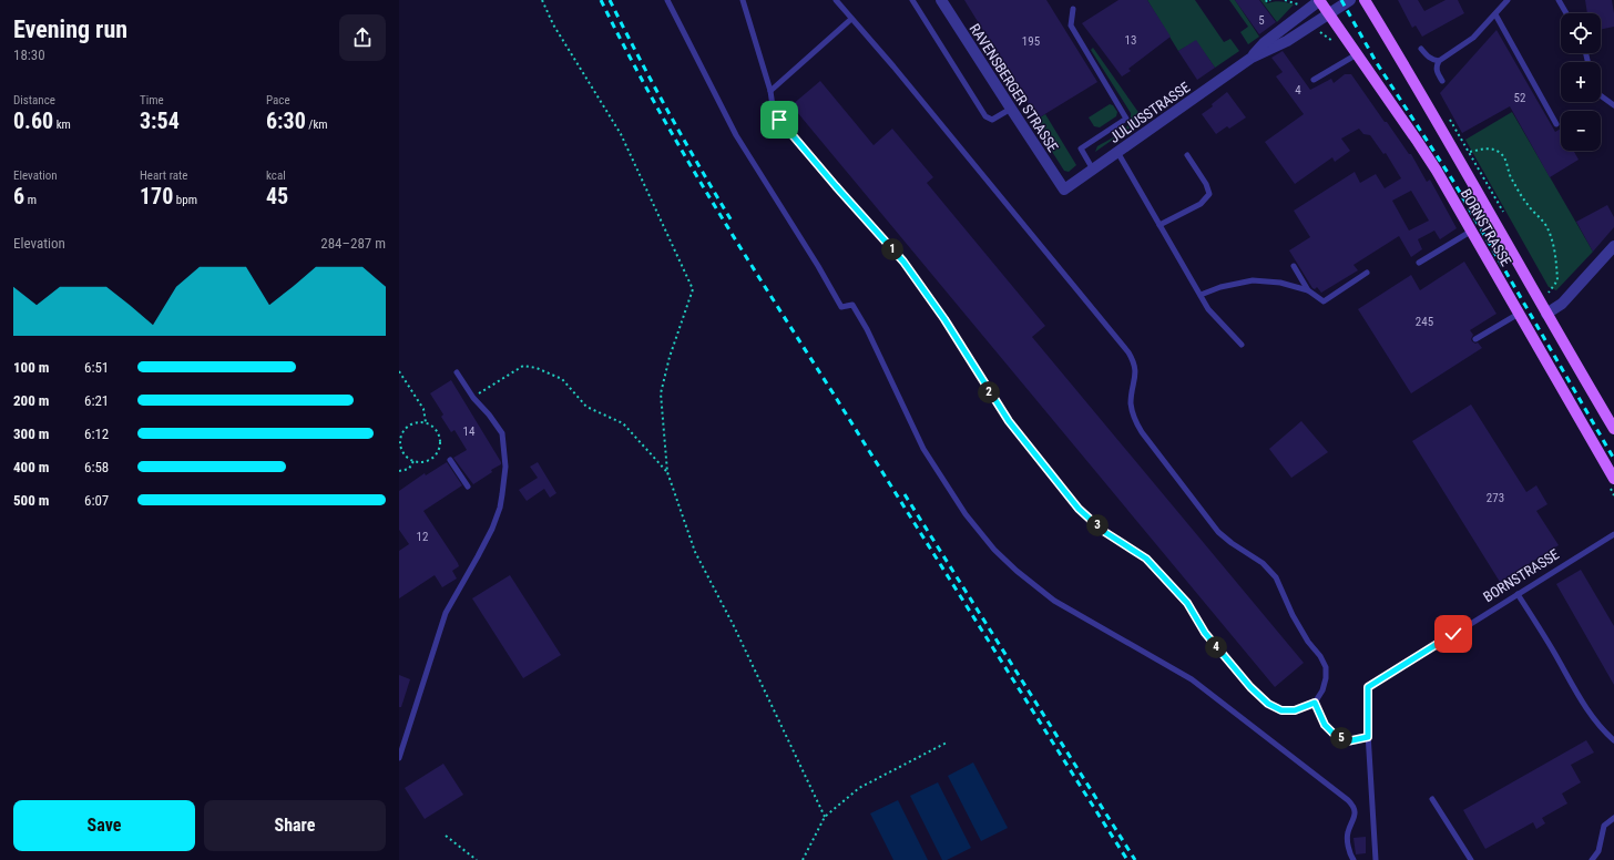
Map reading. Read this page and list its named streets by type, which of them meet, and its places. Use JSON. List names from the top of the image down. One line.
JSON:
{"streets":{"main road":["BORNSTRASSE"],"street":["RAVENSBERGER STRASSE","JULIUSSTRASSE"]},"crossings":[["RAVENSBERGER STRASSE","JULIUSSTRASSE"],["JULIUSSTRASSE","BORNSTRASSE"]],"house_numbers":["5","13","195","4","52","245","14","273","12"],"page":{"heading":["Evening run","18:30"],"map_buttons":["+","−"],"stats":[["Distance","0.60 km"],["Time","3:54"],["Pace","6:30 /km"],["Elevation","6 m"],["Heart rate","170 bpm"],["kcal","45"]],"chart":["Elevation","284–287 m"],"pins":["1","2","3","4","5"],"list":[{"name":"100 m","note":"6:51"},{"name":"200 m","note":"6:21"},{"name":"300 m","note":"6:12"},{"name":"400 m","note":"6:58"},{"name":"500 m","note":"6:07"}],"buttons":["Save","Share"]}}
